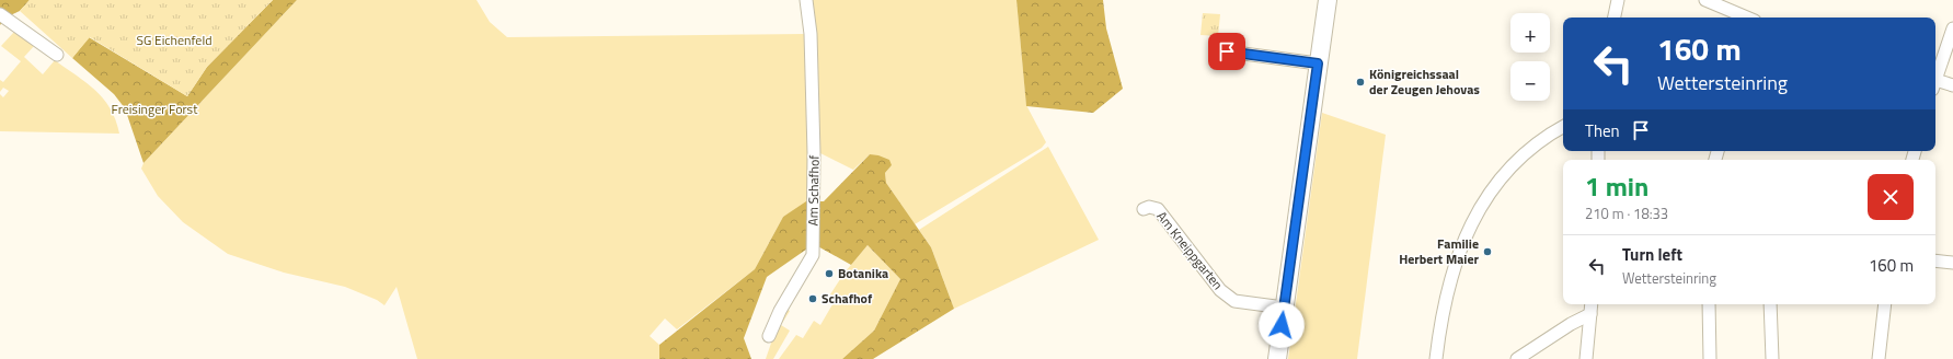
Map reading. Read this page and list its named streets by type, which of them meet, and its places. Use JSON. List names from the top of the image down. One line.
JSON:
{"streets":{"street":["Am Schafhof","Am Kneippgarten"]},"parks":["SG Eichenfeld","Freisinger Forst"],"places":["Königreichssaal der Zeugen Jehovas","Familie Herbert Maier","Botanika","Schafhof"],"page":{"map_buttons":["+","−"],"turn":["160 m","Wettersteinring"],"then":"Then","heading":["1 min","210 m · 18:33"],"list":[{"name":"Turn left","note":"Wettersteinring","value":"160 m"}]}}
